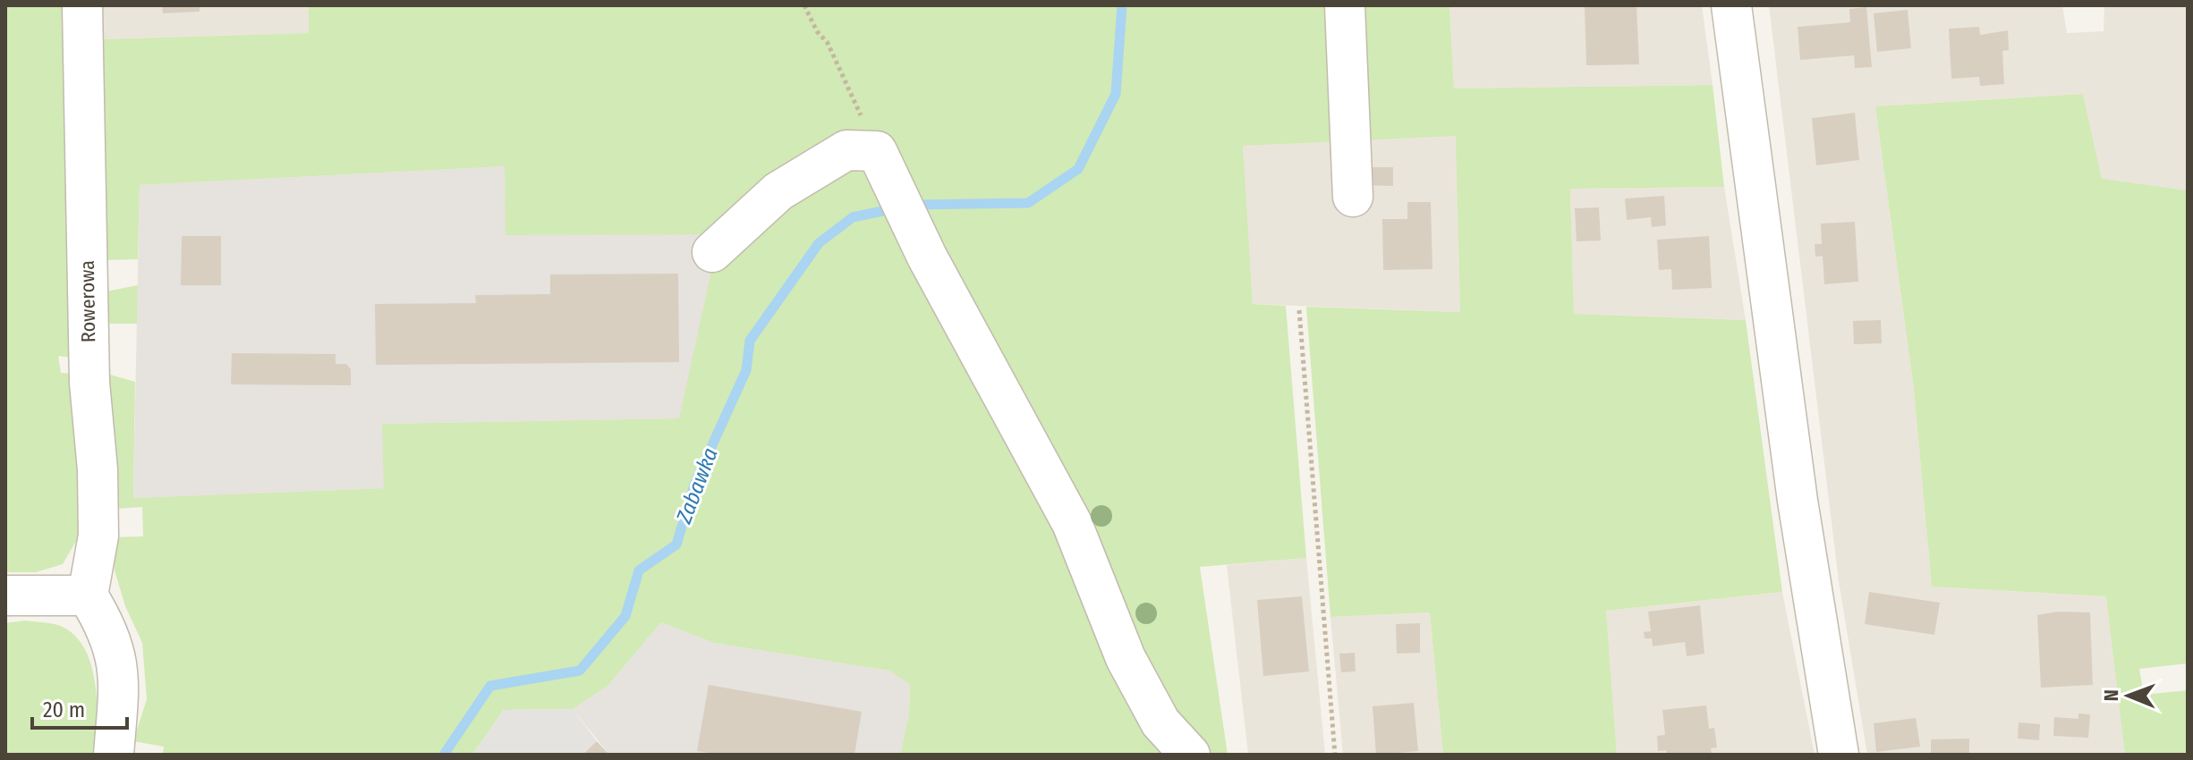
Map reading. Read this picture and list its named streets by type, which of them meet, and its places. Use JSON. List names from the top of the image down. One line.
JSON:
{"streets":{"street":["Rowerowa"]},"water":["Zabawka"],"scale_bar":"20 m","north":"left"}
